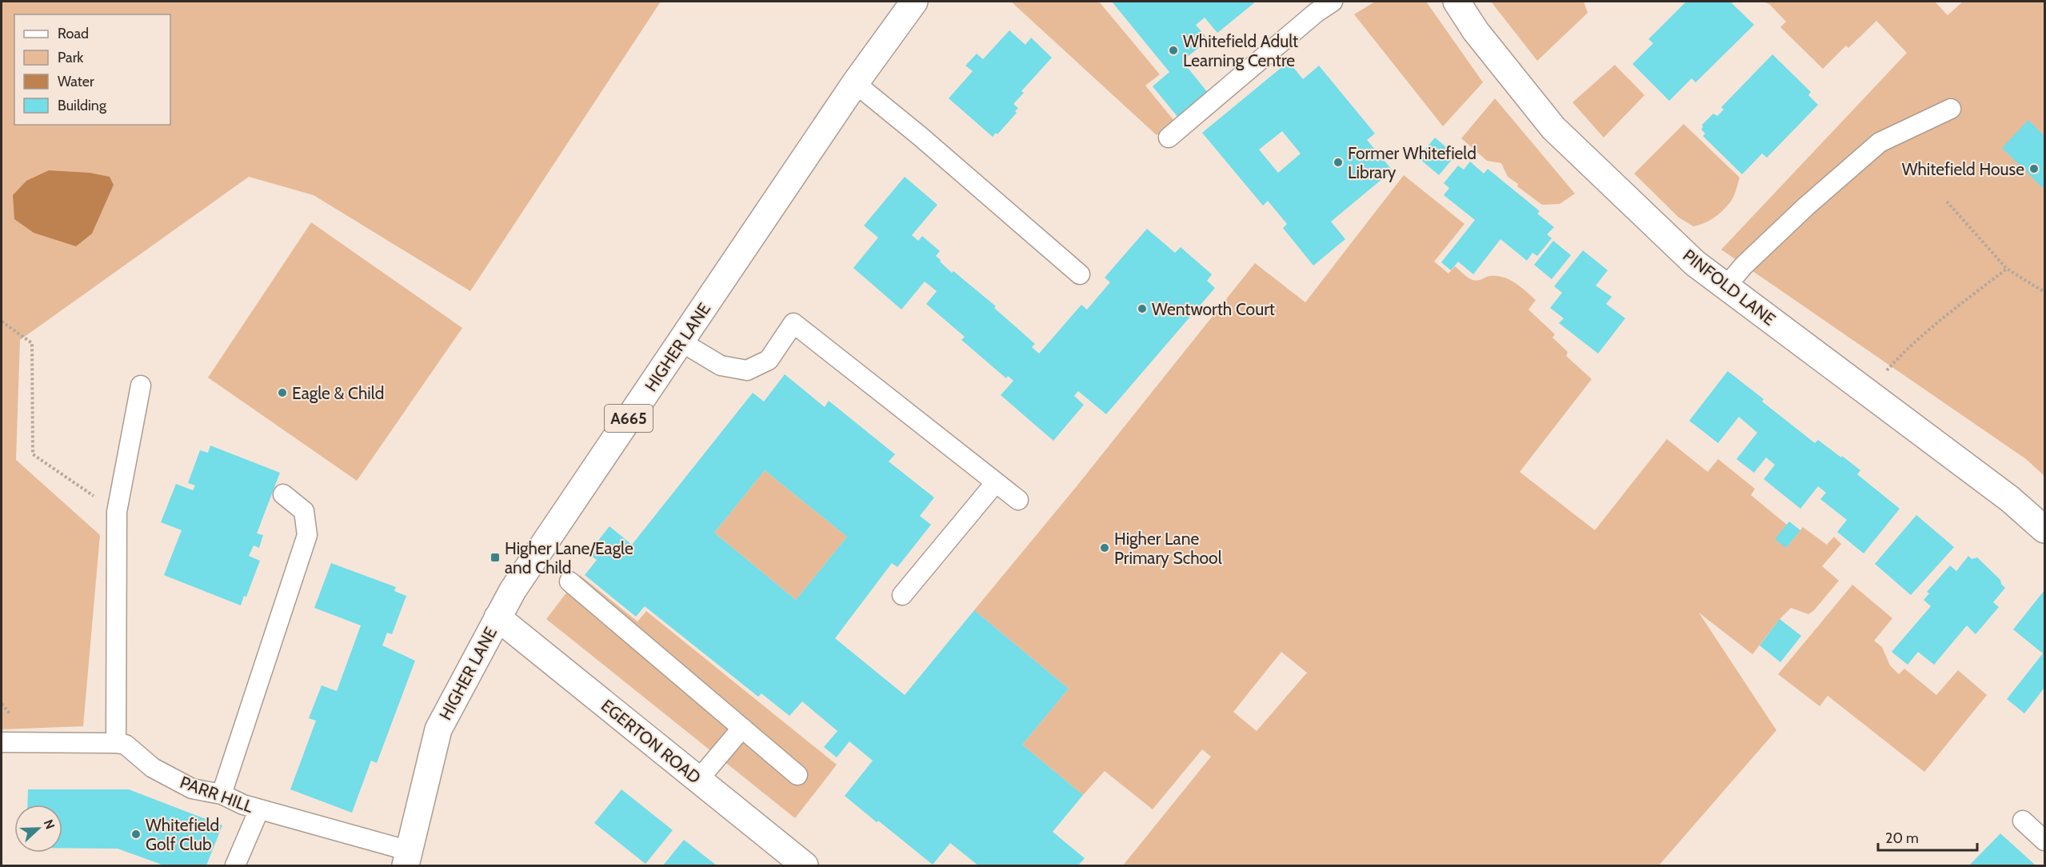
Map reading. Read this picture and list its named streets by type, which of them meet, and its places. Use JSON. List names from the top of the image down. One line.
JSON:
{"streets":{"street":["PINFOLD LANE","HIGHER LANE","A665","EGERTON ROAD"],"lane":["PARR HILL"]},"crossings":[["HIGHER LANE","EGERTON ROAD"],["HIGHER LANE","PARR HILL"]],"places":{"other":["Whitefield Adult Learning Centre","Former Whitefield Library","Whitefield House","Wentworth Court","Eagle & Child","Higher Lane Primary School","Whitefield Golf Club"],"transit":["Higher Lane/Eagle and Child"]},"legend":["Road","Park","Water","Building"],"scale_bar":"20 m","north":"right"}
